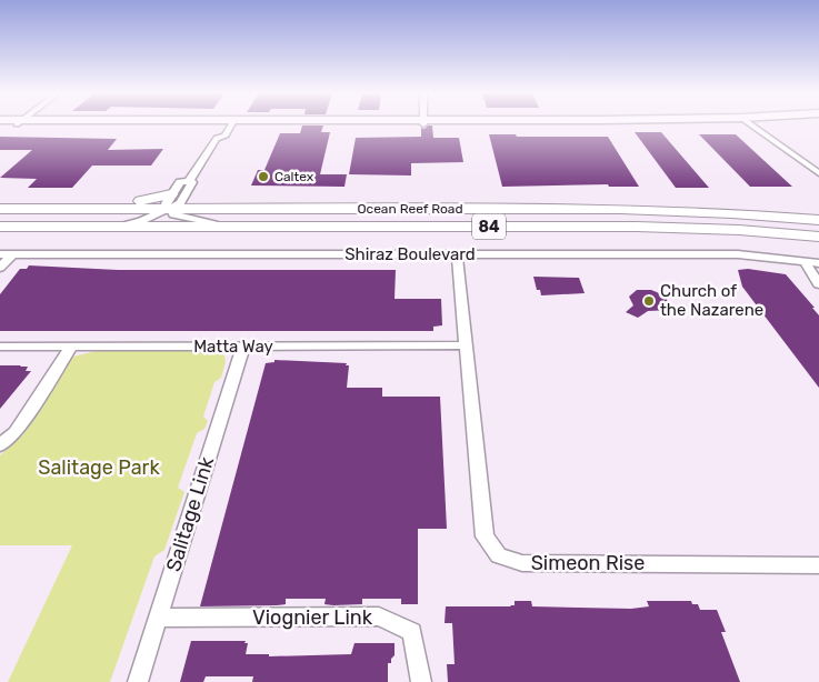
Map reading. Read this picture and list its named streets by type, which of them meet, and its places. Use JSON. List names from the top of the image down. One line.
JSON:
{"streets":{"main road":["Ocean Reef Road","84"],"street":["Shiraz Boulevard","Matta Way","Salitage Link","Simeon Rise","Viognier Link"]},"crossings":[["Shiraz Boulevard","Simeon Rise"],["Matta Way","Salitage Link"],["Matta Way","Simeon Rise"],["Salitage Link","Viognier Link"]],"parks":["Salitage Park"],"places":["Caltex","Church of the Nazarene"]}
